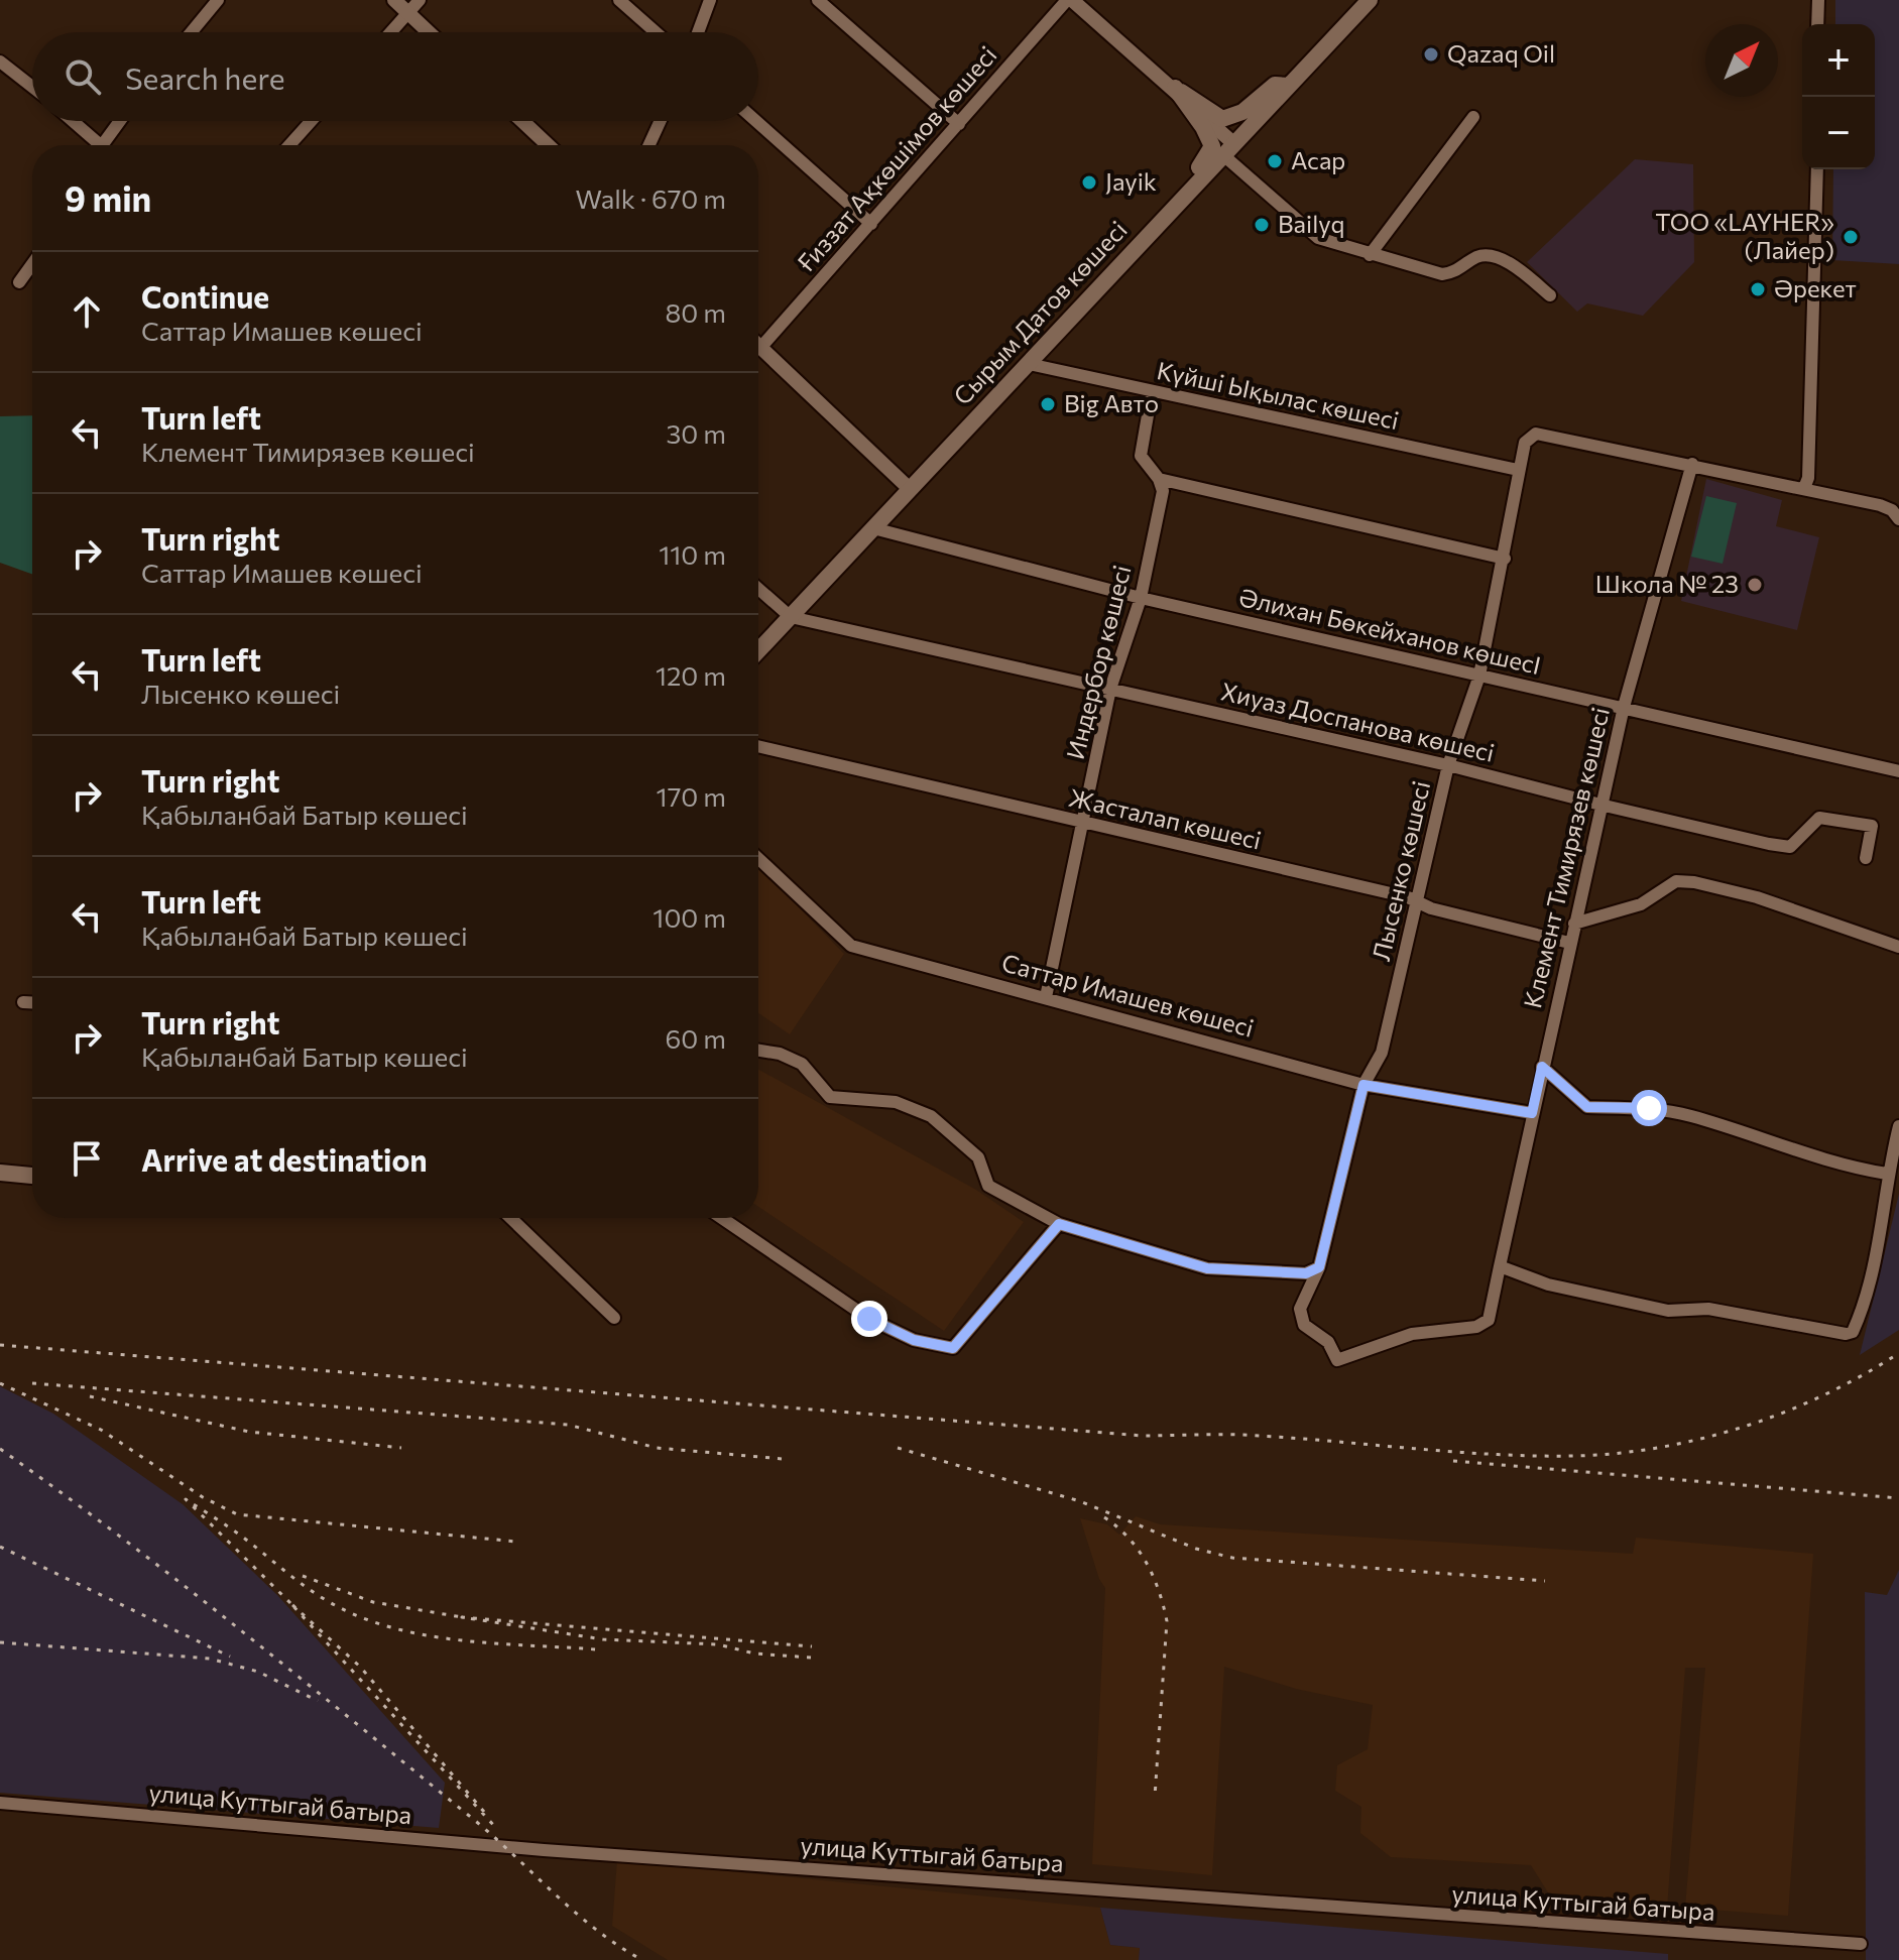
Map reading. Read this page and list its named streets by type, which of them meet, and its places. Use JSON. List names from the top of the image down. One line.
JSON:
{"streets":{"main road":["Сырым Датов көшесі"],"street":["Ғиззат Ақкөшімов көшесi","Күйші Ықылас көшесі","Әлихан Бөкейханов көшесI","Индербор көшесі","Хиуаз Доспанова көшесі","Жасталап көшесі","Клемент Тимирязев көшесі","Лысенко көшесі","Саттар Имашев көшесі","улица Куттыгай батыра"]},"crossings":[["Сырым Датов көшесі","Күйші Ықылас көшесі"],["Сырым Датов көшесі","Әлихан Бөкейханов көшесI"],["Сырым Датов көшесі","Хиуаз Доспанова көшесі"],["Күйші Ықылас көшесі","Индербор көшесі"],["Күйші Ықылас көшесі","Лысенко көшесі"],["Әлихан Бөкейханов көшесI","Индербор көшесі"],["Әлихан Бөкейханов көшесI","Клемент Тимирязев көшесі"],["Әлихан Бөкейханов көшесI","Лысенко көшесі"],["Индербор көшесі","Хиуаз Доспанова көшесі"],["Индербор көшесі","Жасталап көшесі"],["Индербор көшесі","Саттар Имашев көшесі"],["Хиуаз Доспанова көшесі","Клемент Тимирязев көшесі"],["Хиуаз Доспанова көшесі","Лысенко көшесі"],["Жасталап көшесі","Клемент Тимирязев көшесі"],["Жасталап көшесі","Лысенко көшесі"],["Клемент Тимирязев көшесі","Лысенко көшесі"],["Клемент Тимирязев көшесі","Саттар Имашев көшесі"],["Лысенко көшесі","Саттар Имашев көшесі"]],"places":["Qazaq Oil","Асар","Jayik","Bailyq","ТОО «LAYHER» (Лайер)","Әрекет","Big Авто","Школа № 23"],"north":"top right","page":{"map_buttons":["+","−"],"search":"Search here","heading":["9 min","Walk · 670 m"],"list":[["Continue","Саттар Имашев көшесі","80 m"],["Turn left","Клемент Тимирязев көшесі","30 m"],["Turn right","Саттар Имашев көшесі","110 m"],["Turn left","Лысенко көшесі","120 m"],["Turn right","Қабыланбай Батыр көшесі","170 m"],["Turn left","Қабыланбай Батыр көшесі","100 m"],["Turn right","Қабыланбай Батыр көшесі","60 m"],"Arrive at destination"]}}
